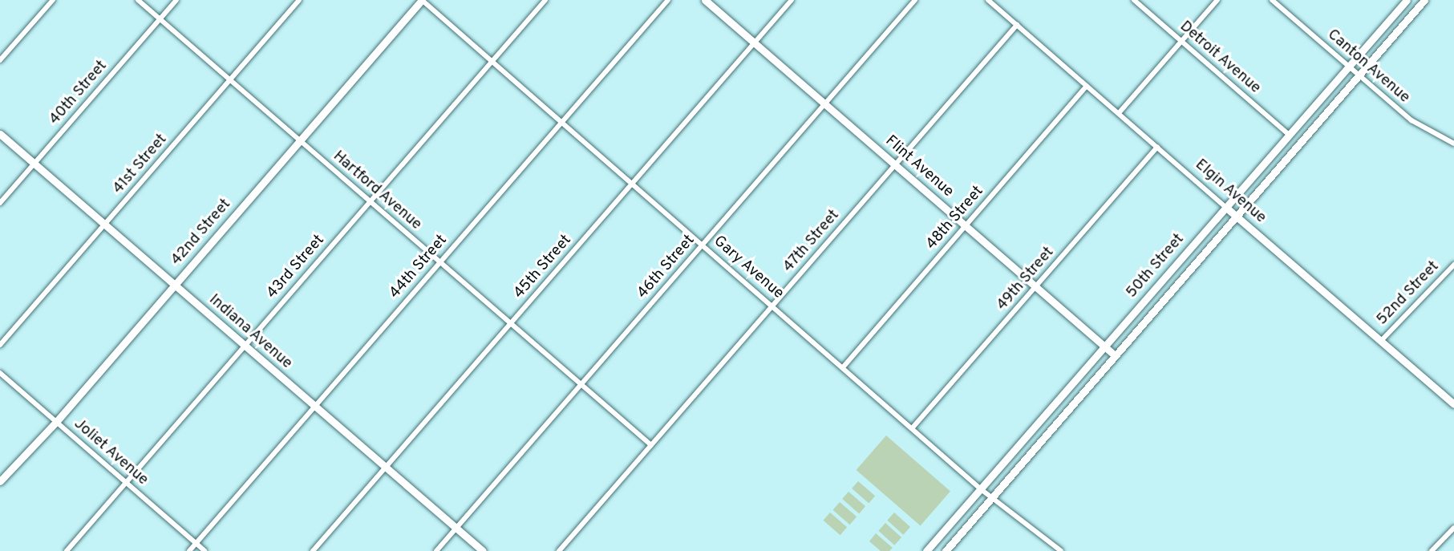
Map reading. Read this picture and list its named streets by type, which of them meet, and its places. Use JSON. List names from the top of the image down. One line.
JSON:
{"streets":{"main road":["Flint Avenue","Elgin Avenue","42nd Street","50th Street","Indiana Avenue"],"street":["Detroit Avenue","Canton Avenue","40th Street","41st Street","Hartford Avenue","48th Street","47th Street","43rd Street","44th Street","45th Street","46th Street","Gary Avenue","49th Street","52nd Street","Joliet Avenue"]},"crossings":[["Detroit Avenue","50th Street"],["Canton Avenue","50th Street"],["40th Street","Hartford Avenue"],["40th Street","Indiana Avenue"],["41st Street","Hartford Avenue"],["41st Street","Indiana Avenue"],["Flint Avenue","48th Street"],["Flint Avenue","47th Street"],["Flint Avenue","50th Street"],["Flint Avenue","45th Street"],["Flint Avenue","46th Street"],["Flint Avenue","49th Street"],["Hartford Avenue","42nd Street"],["Hartford Avenue","47th Street"],["Hartford Avenue","43rd Street"],["Hartford Avenue","44th Street"],["Hartford Avenue","45th Street"],["Hartford Avenue","46th Street"],["Elgin Avenue","48th Street"],["Elgin Avenue","47th Street"],["Elgin Avenue","50th Street"],["Elgin Avenue","49th Street"],["Elgin Avenue","52nd Street"],["48th Street","Gary Avenue"],["42nd Street","Gary Avenue"],["42nd Street","Indiana Avenue"],["42nd Street","Joliet Avenue"],["47th Street","Gary Avenue"],["50th Street","Gary Avenue"],["43rd Street","Gary Avenue"],["43rd Street","Indiana Avenue"],["43rd Street","Joliet Avenue"],["44th Street","Gary Avenue"],["44th Street","Indiana Avenue"],["44th Street","Joliet Avenue"],["45th Street","Gary Avenue"],["45th Street","Indiana Avenue"],["46th Street","Gary Avenue"],["46th Street","Indiana Avenue"],["Gary Avenue","49th Street"]]}
